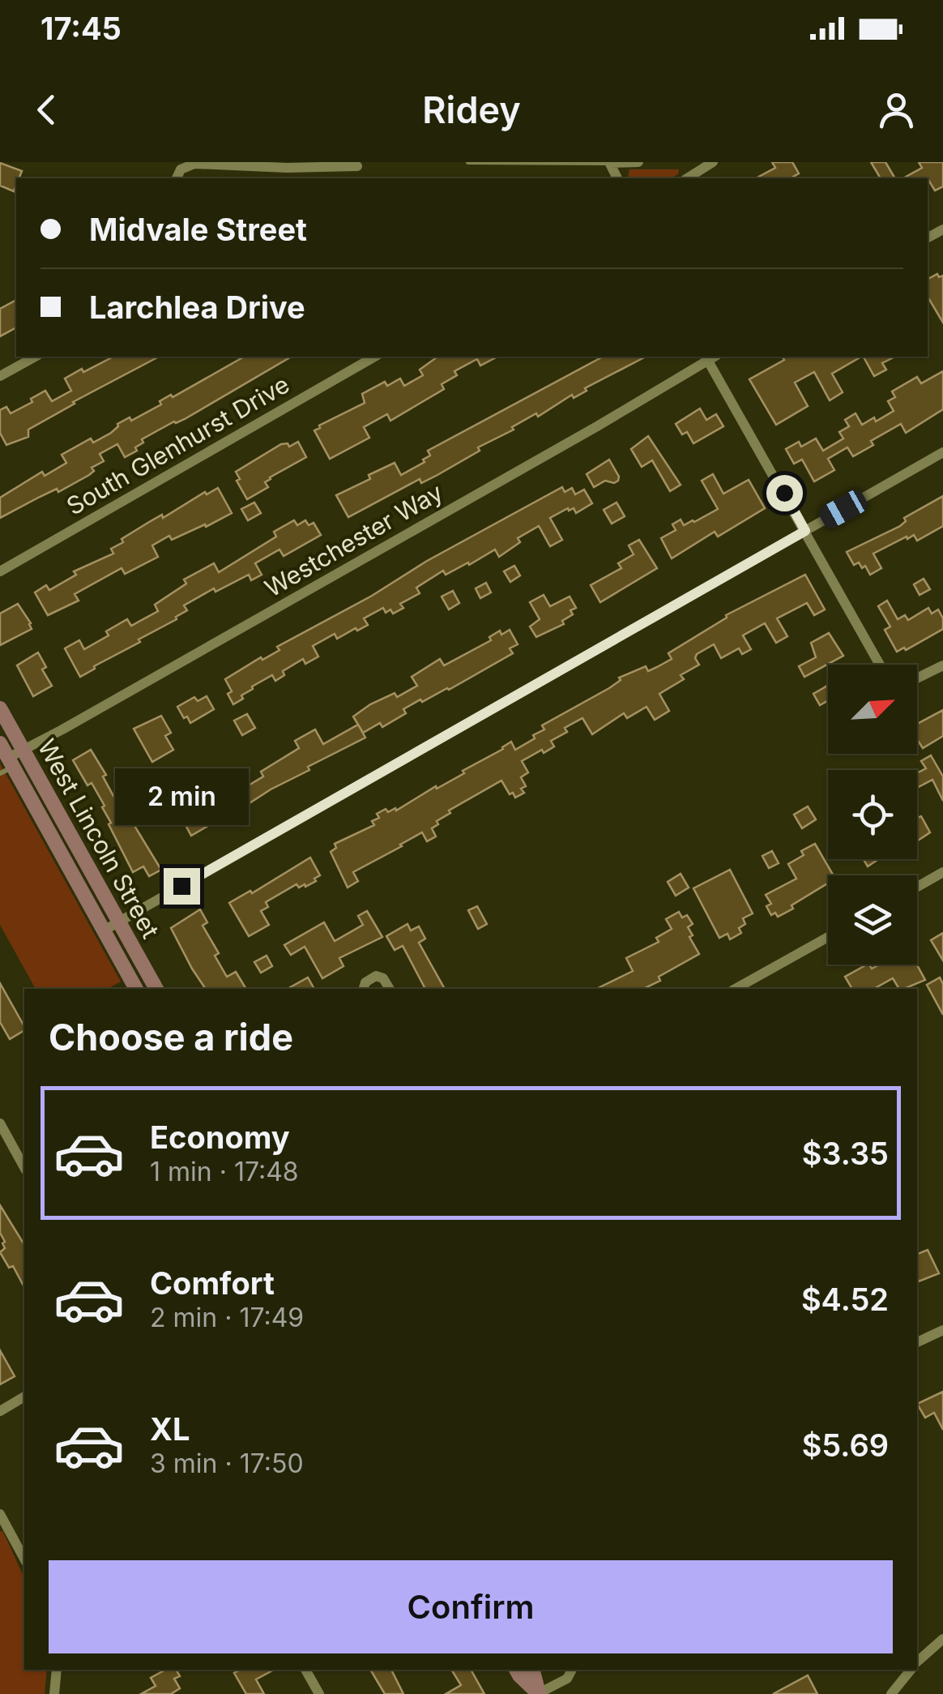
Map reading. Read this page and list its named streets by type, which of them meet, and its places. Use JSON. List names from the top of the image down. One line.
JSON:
{"streets":{"street":["South Glenhurst Drive","Westchester Way","West Lincoln Street"]},"crossings":[["Westchester Way","West Lincoln Street"]],"north":"top right","page":{"status":"17:45","header":"Ridey","banner":["Midvale Street","Larchlea Drive"],"bubble":"2 min","heading":"Choose a ride","list":[{"name":"Economy","note":"1 min · 17:48","value":"$3.35"},{"name":"Comfort","note":"2 min · 17:49","value":"$4.52"},{"name":"XL","note":"3 min · 17:50","value":"$5.69"}],"buttons":"Confirm"}}
